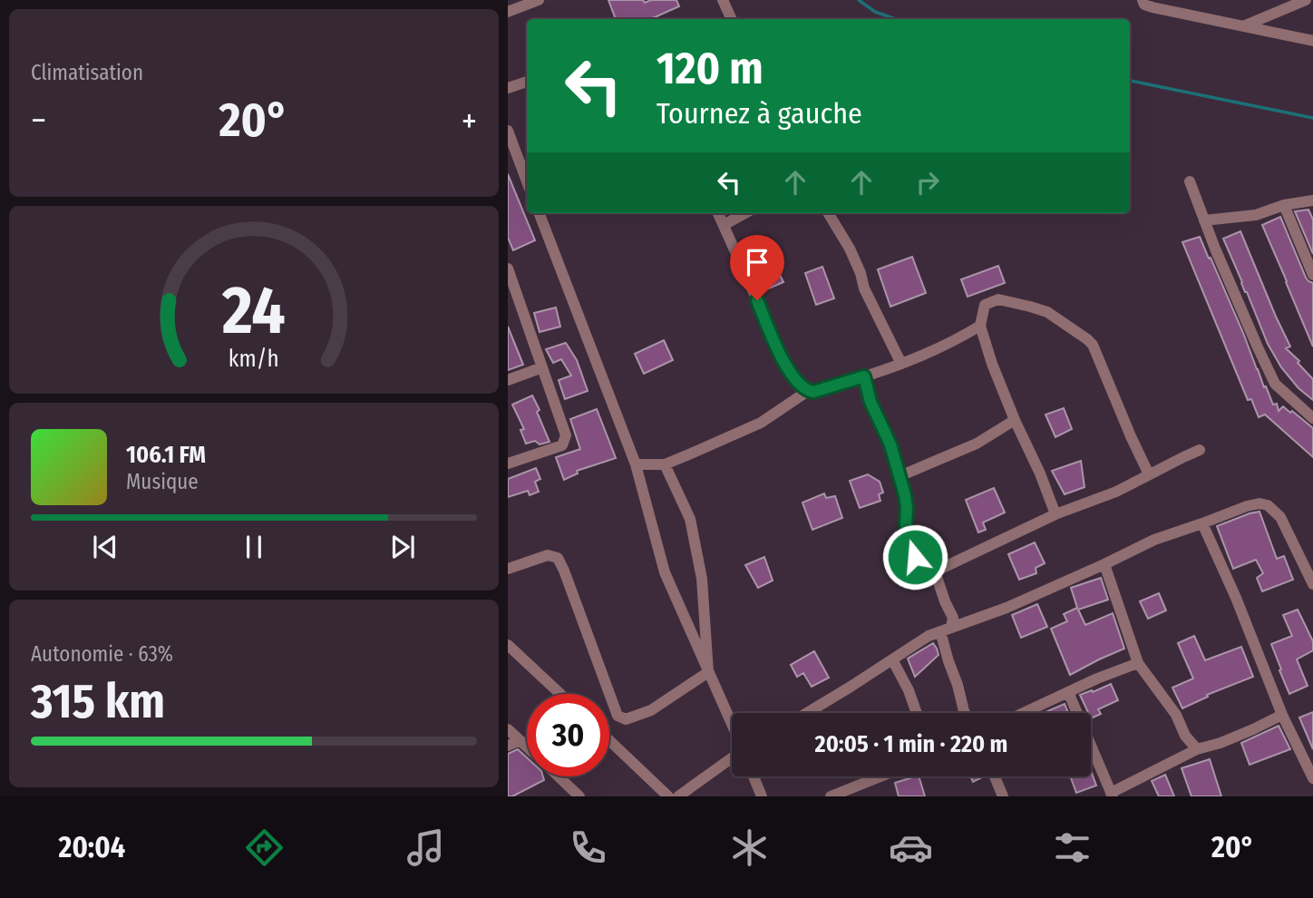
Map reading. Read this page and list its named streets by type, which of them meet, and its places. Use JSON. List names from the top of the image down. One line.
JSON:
{"page":{"tile":["Climatisation",["Autonomie · 63%","315 km"]],"turn":["120 m","Tournez à gauche"],"heat":["−","20°","+"],"song":["106.1 FM","Musique"],"limit":"30","trip":"20:05 · 1 min · 220 m","tabs":["20:04","20°"],"gauge":["24","km/h"]}}
